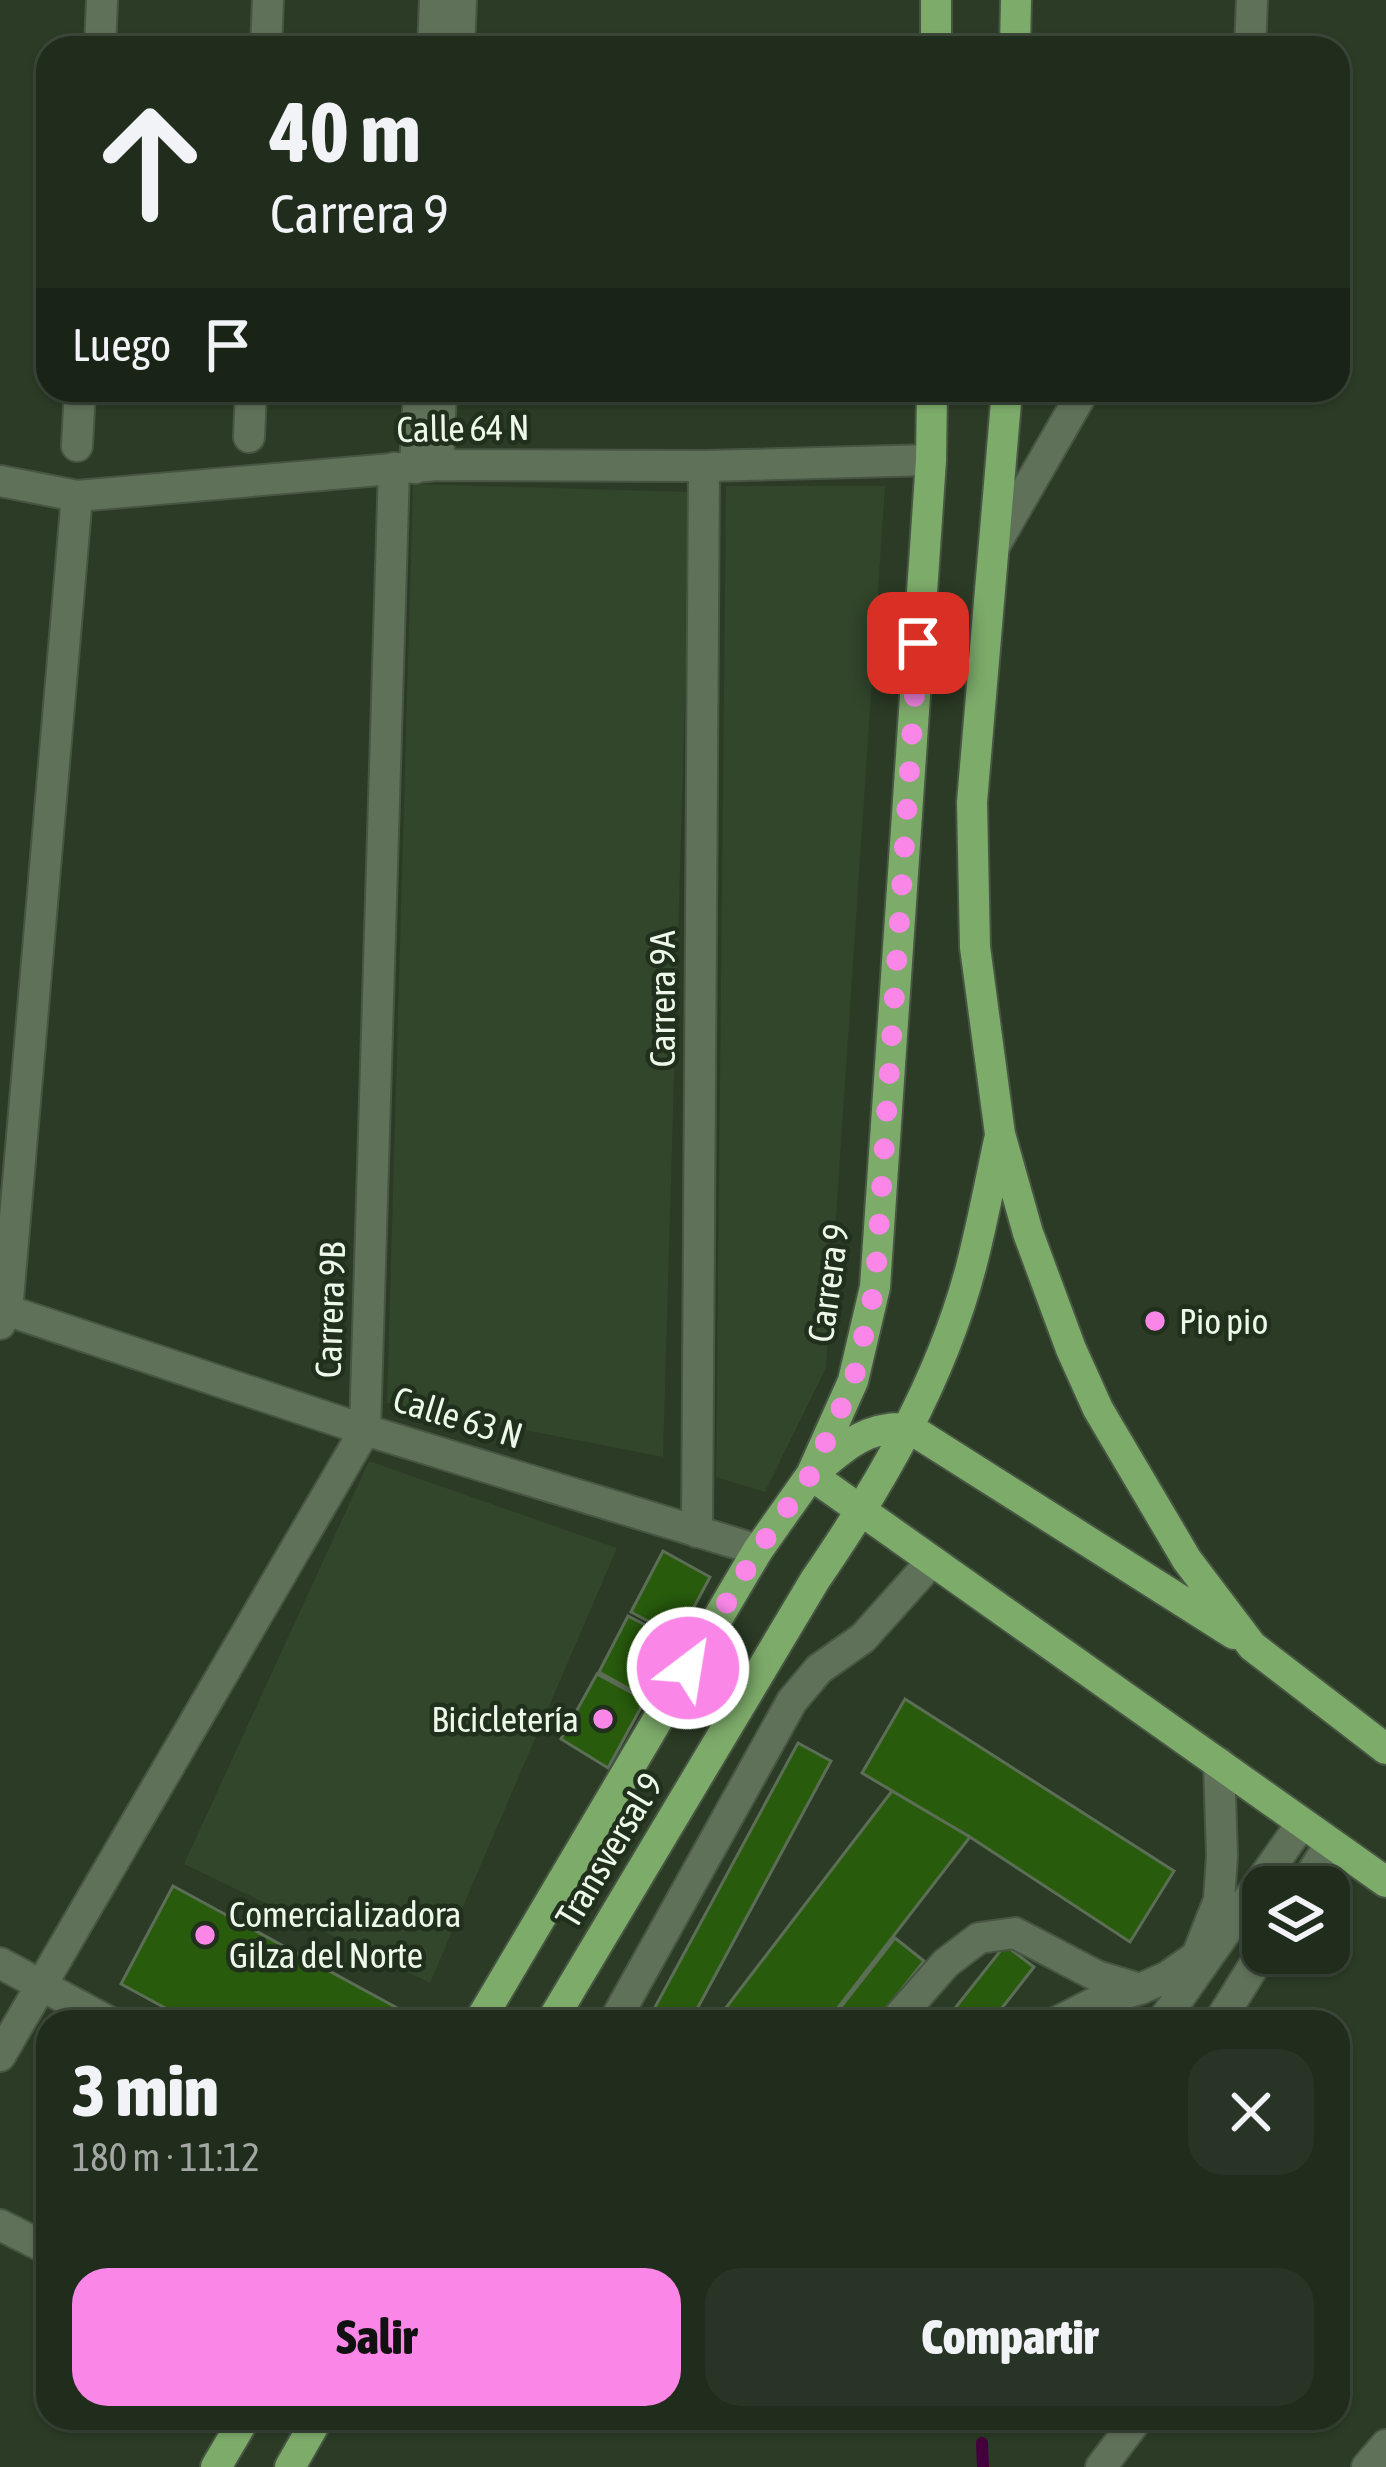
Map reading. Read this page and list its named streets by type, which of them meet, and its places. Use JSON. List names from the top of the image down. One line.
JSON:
{"streets":{"main road":["Carrera 9","Transversal 9"],"street":["Calle 64 N","Carrera 9A","Carrera 9B","Calle 63 N"]},"crossings":[["Calle 64 N","Carrera 9A"],["Calle 64 N","Carrera 9"],["Calle 64 N","Carrera 9B"],["Carrera 9A","Calle 63 N"],["Carrera 9","Transversal 9"],["Carrera 9B","Calle 63 N"],["Calle 63 N","Transversal 9"]],"places":["Pio pio","Bicicletería","Comercializadora Gilza del Norte"],"page":{"turn":["40 m","Carrera 9"],"then":"Luego","heading":["3 min","180 m · 11:12"],"buttons":["Salir","Compartir"]}}
